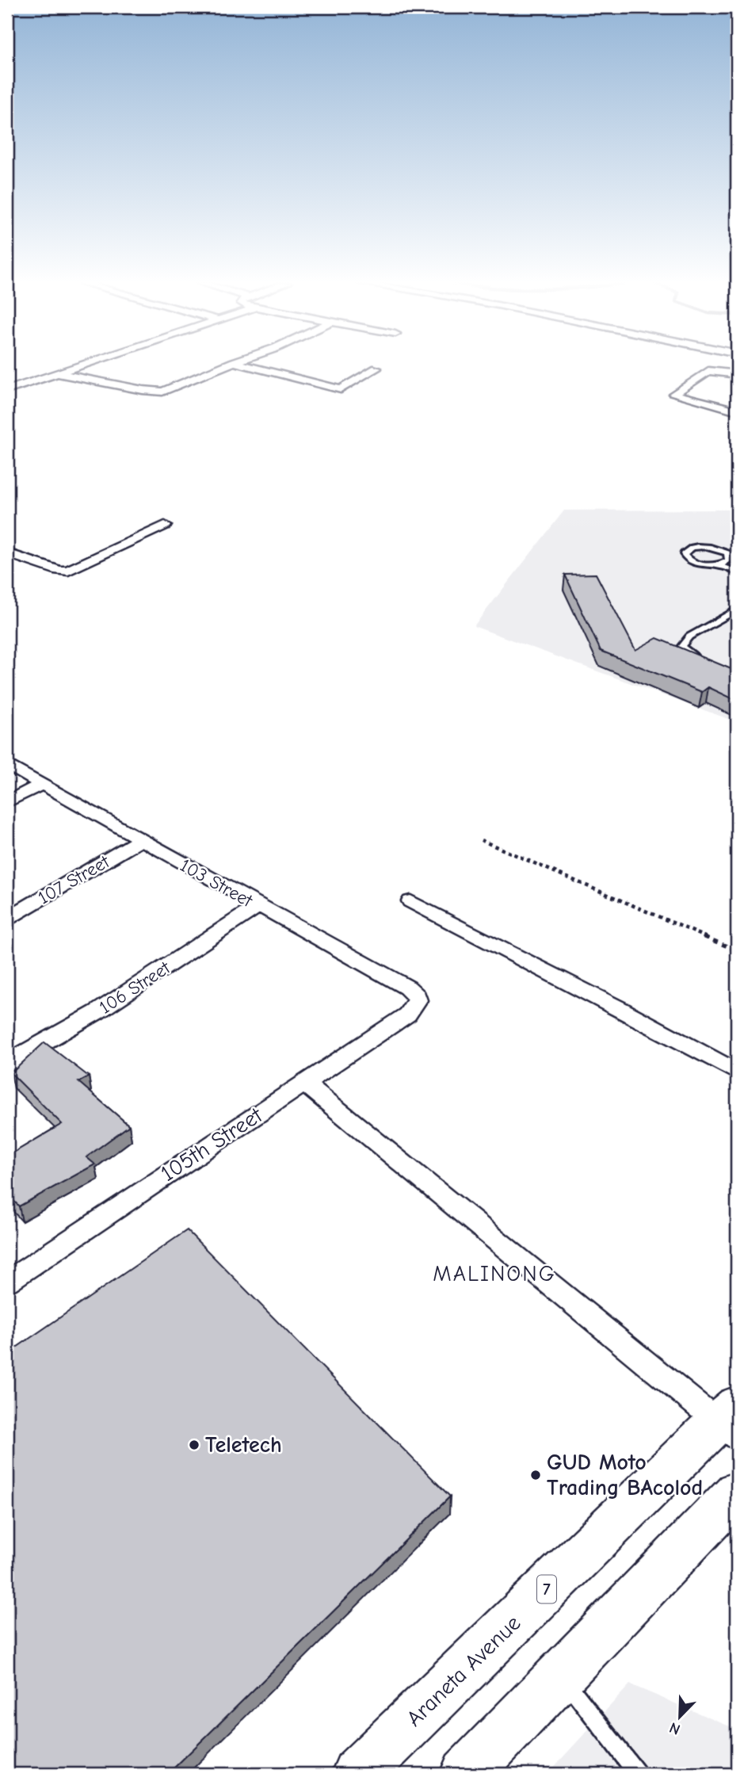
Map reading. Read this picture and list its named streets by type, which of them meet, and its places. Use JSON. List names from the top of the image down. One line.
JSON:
{"streets":{"main road":["7","Araneta Avenue"],"street":["107 Street","103 Street","106 Street","105th Street"]},"crossings":[["107 Street","103 Street"],["103 Street","106 Street"],["103 Street","105th Street"]],"districts":["MALINONG"],"places":["Teletech","GUD Moto Trading BAcolod"],"north":"bottom left"}
